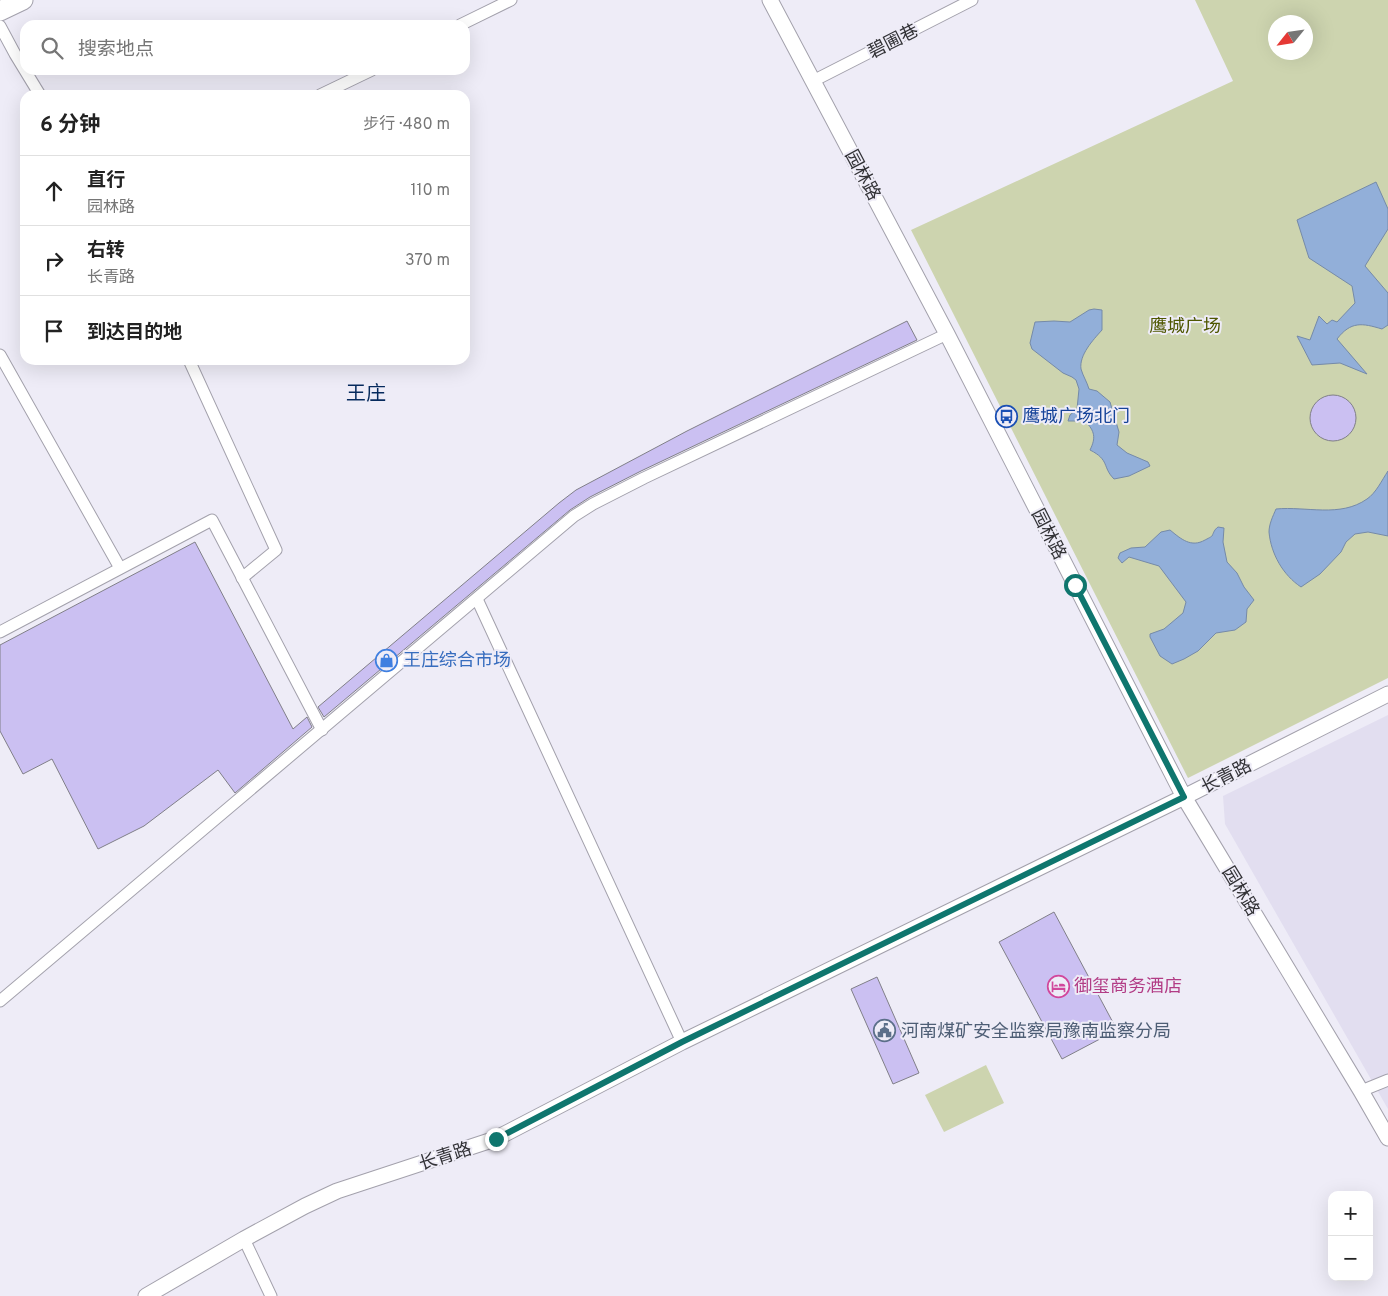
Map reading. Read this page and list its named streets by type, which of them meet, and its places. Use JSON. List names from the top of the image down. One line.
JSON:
{"streets":{"street":["碧圃巷","园林路","长青路"]},"crossings":[["碧圃巷","园林路"],["园林路","长青路"]],"districts":["王庄"],"parks":["鹰城广场"],"places":{"bus stop":["鹰城广场北门"],"shop":["王庄综合市场"],"hotel":["御玺商务酒店"],"public building":["河南煤矿安全监察局豫南监察分局"]},"north":"bottom left","page":{"search":"搜索地点","heading":["6 分钟","步行 · 480 m"],"list":[["直行","园林路","110 m"],["右转","长青路","370 m"],"到达目的地"],"map_buttons":["+","−"]}}
